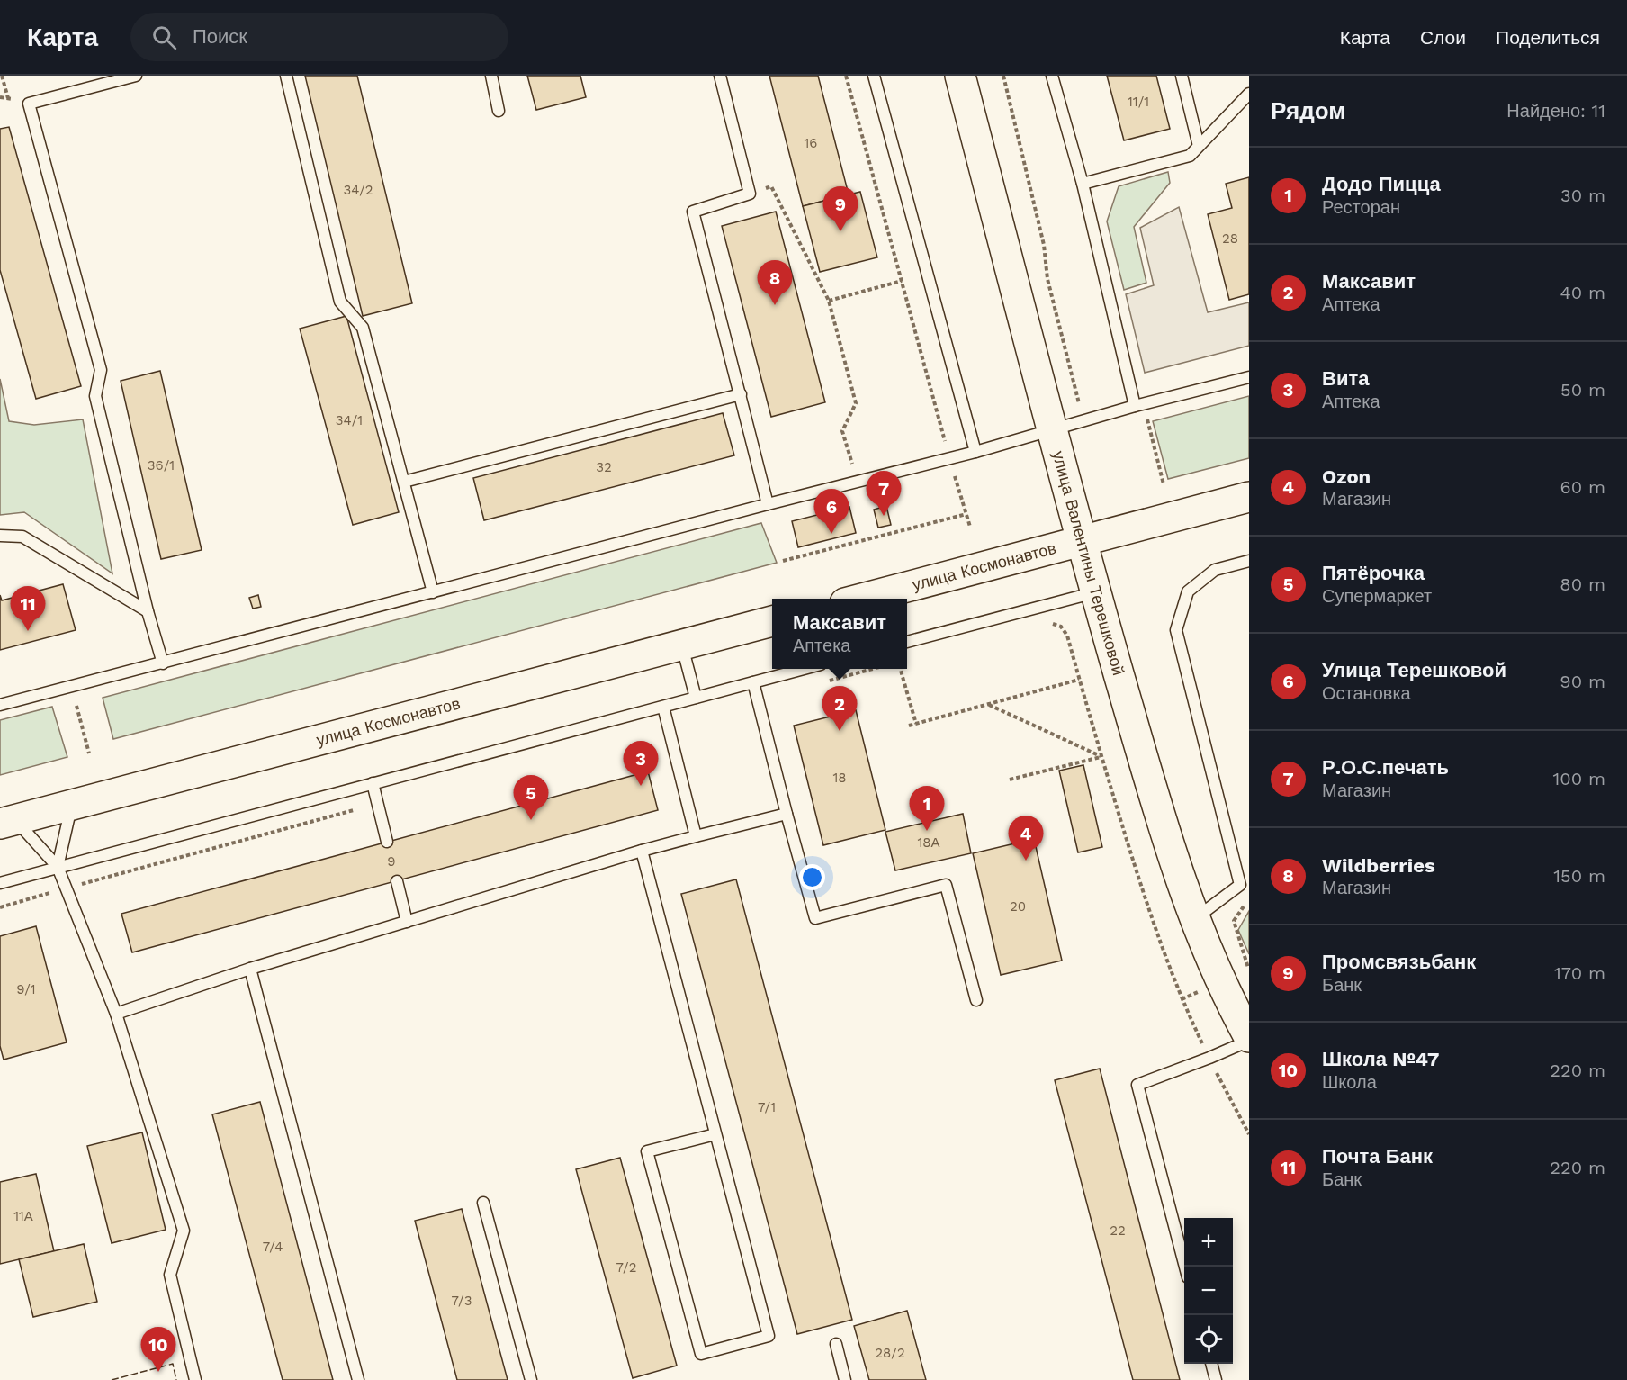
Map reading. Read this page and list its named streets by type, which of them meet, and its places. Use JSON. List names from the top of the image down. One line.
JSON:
{"streets":{"main road":["улица Валентины Терешковой","улица Космонавтов"]},"crossings":[["улица Валентины Терешковой","улица Космонавтов"]],"house_numbers":["11/1","16","34/2","28","34/1","36/1","32","18","18А","9","20","9/1","7/1","11А","22","7/4","7/2","7/3","28/2"],"page":{"header":"Карта","search":"Поиск","nav":["Карта","Слои","Поделиться"],"heading":["Рядом","Найдено: 11"],"list":[{"mark":"1","name":"Додо Пицца","note":"Ресторан","value":"30 m"},{"mark":"2","name":"Максавит","note":"Аптека","value":"40 m"},{"mark":"3","name":"Вита","note":"Аптека","value":"50 m"},{"mark":"4","name":"Ozon","note":"Магазин","value":"60 m"},{"mark":"5","name":"Пятёрочка","note":"Супермаркет","value":"80 m"},{"mark":"6","name":"Улица Терешковой","note":"Остановка","value":"90 m"},{"mark":"7","name":"Р.О.С.печать","note":"Магазин","value":"100 m"},{"mark":"8","name":"Wildberries","note":"Магазин","value":"150 m"},{"mark":"9","name":"Промсвязьбанк","note":"Банк","value":"170 m"},{"mark":"10","name":"Школа №47","note":"Школа","value":"220 m"},{"mark":"11","name":"Почта Банк","note":"Банк","value":"220 m"}],"pins":["9","8","7","6","11","2","3","5","1","4","10"],"popup":["Максавит","Аптека"],"map_buttons":["+","−"]}}
